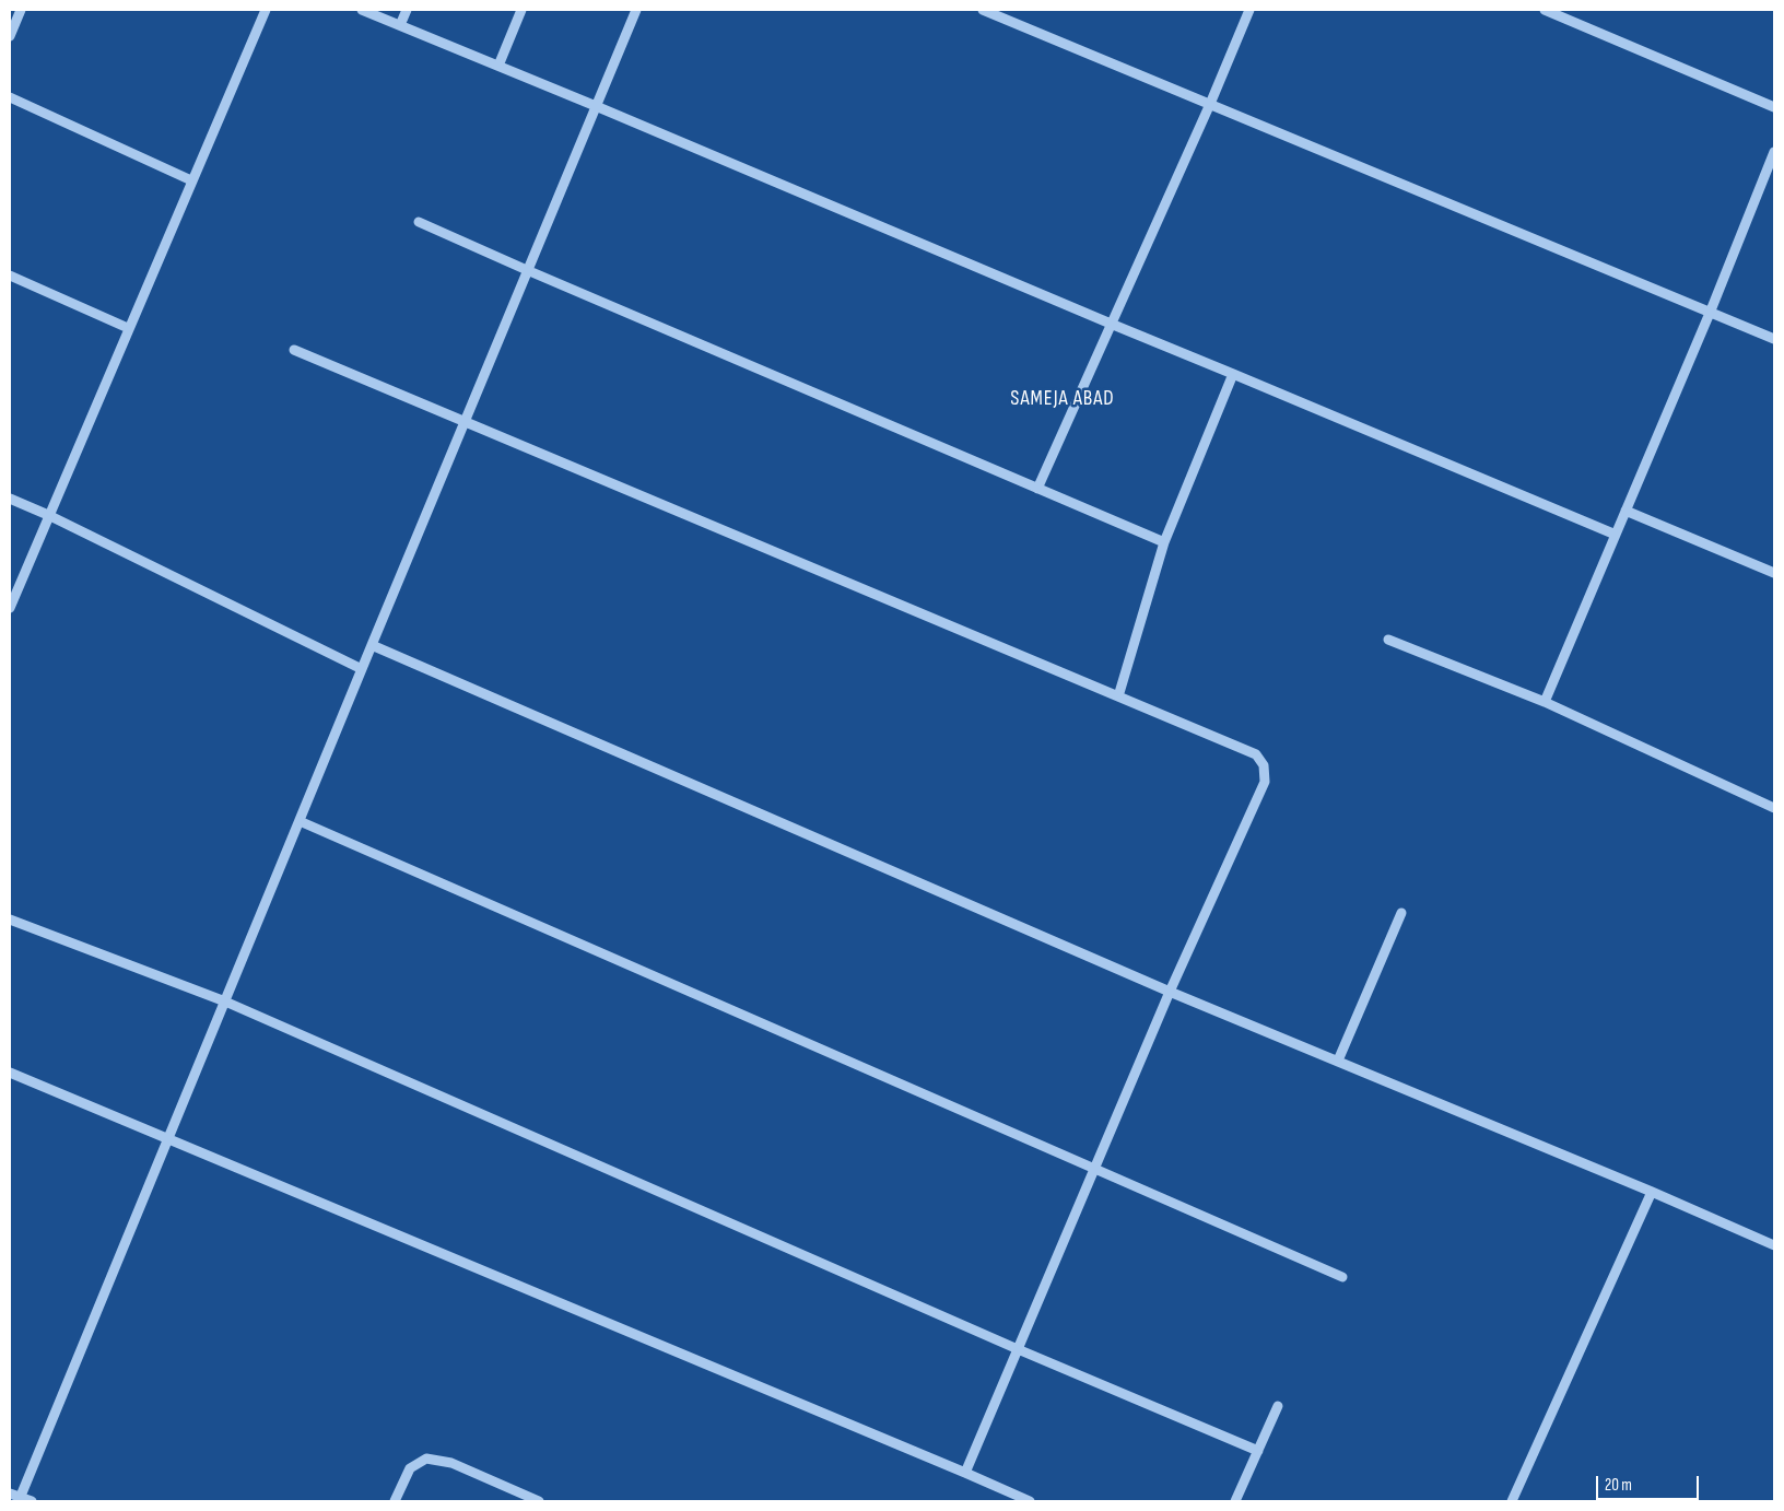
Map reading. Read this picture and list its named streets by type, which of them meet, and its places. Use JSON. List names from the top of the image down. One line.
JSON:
{"districts":["SAMEJA ABAD"],"scale_bar":"20 m"}
